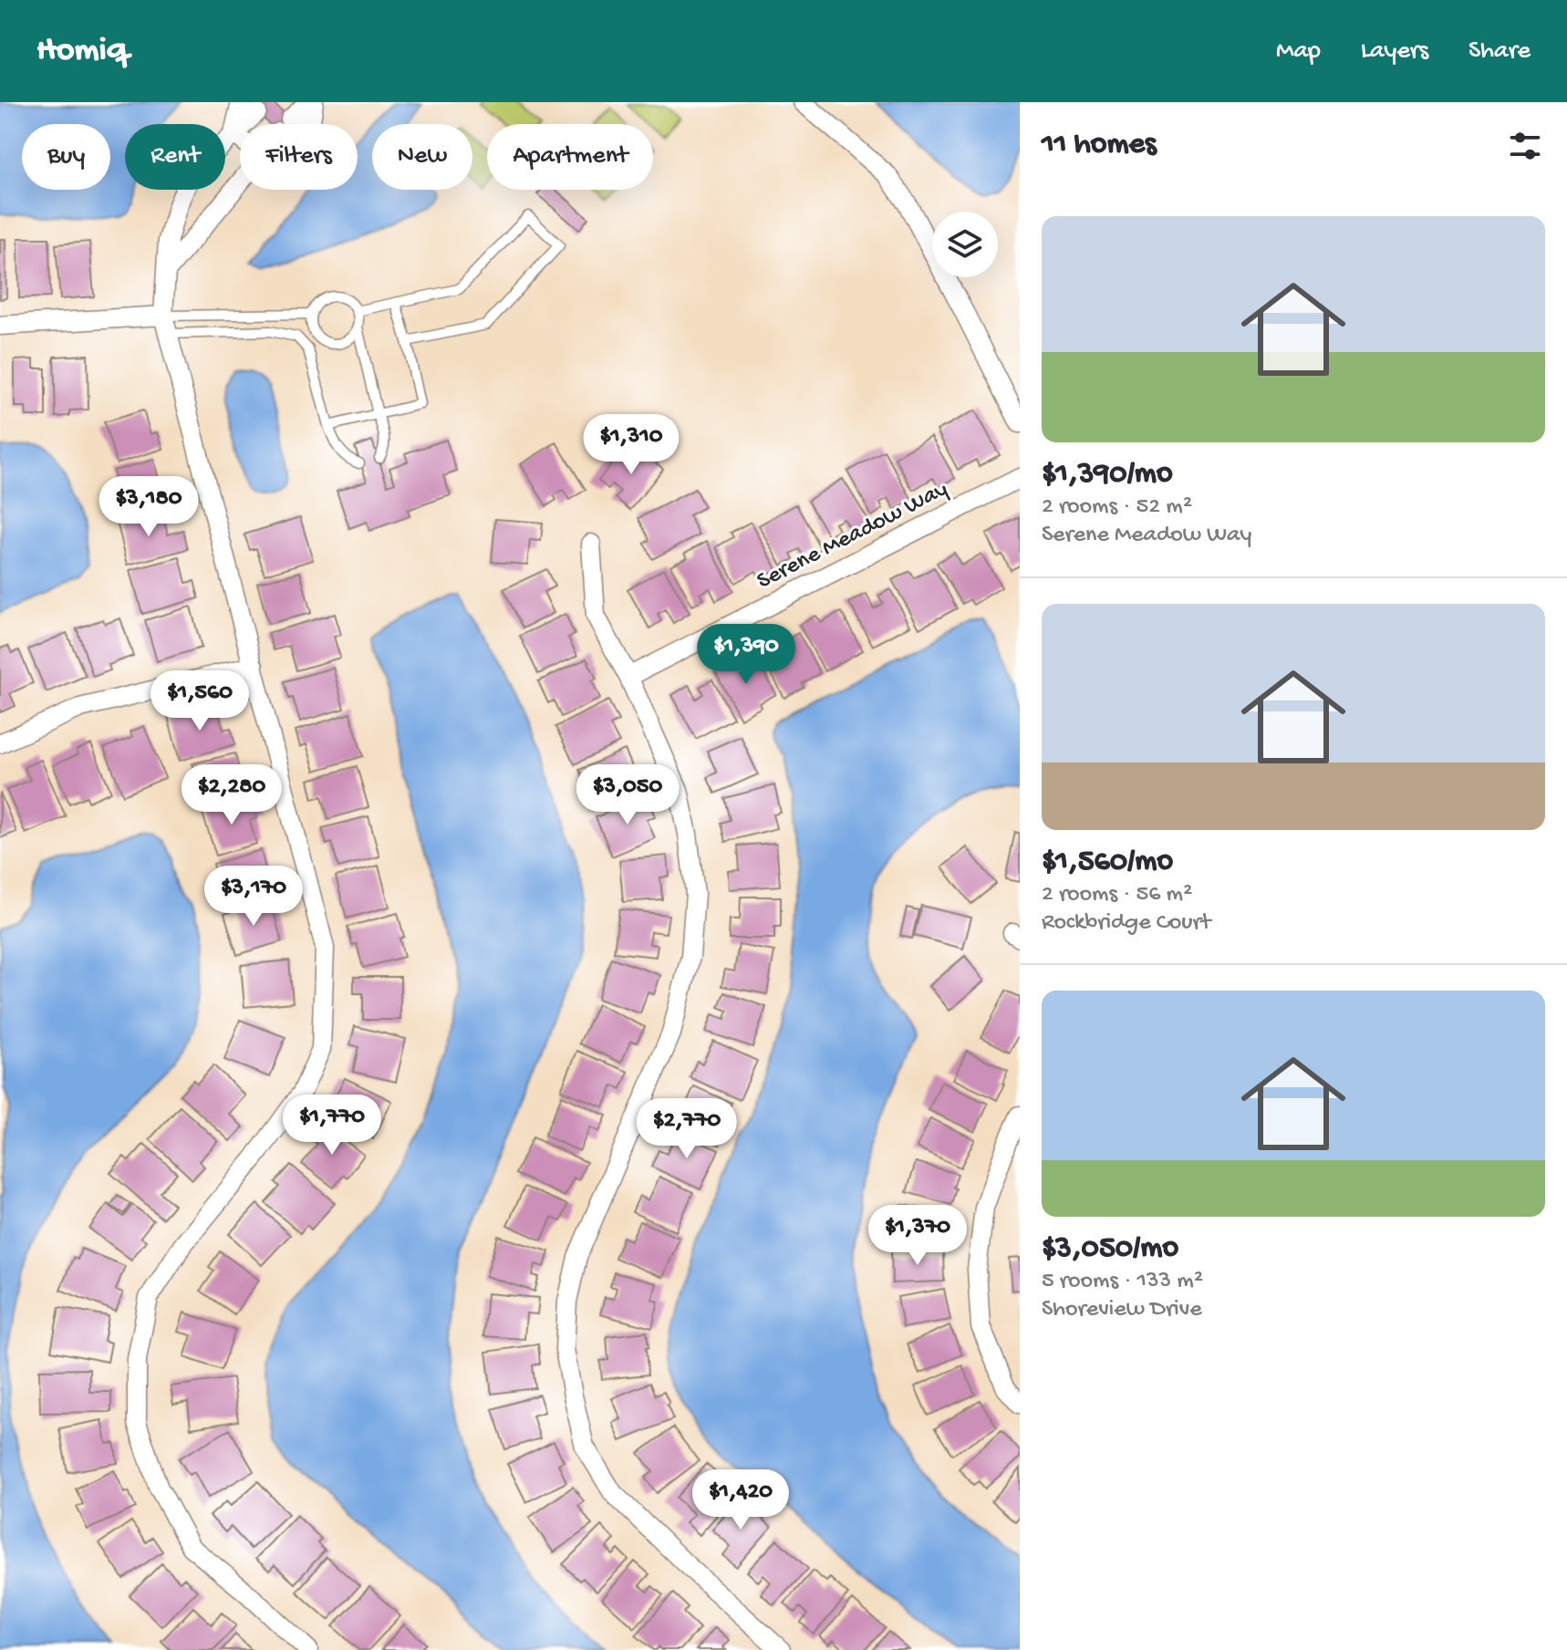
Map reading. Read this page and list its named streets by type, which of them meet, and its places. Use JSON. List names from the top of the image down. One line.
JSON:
{"streets":{"street":["Serene Meadow Way"]},"page":{"header":"Homiq","nav":["Map","Layers","Share"],"heading":"11 homes","chip":["Buy","Rent","Filters","New","Apartment"],"list":[{"name":"$1,390/mo","note":"2 rooms · 52 m² · Serene Meadow Way"},{"name":"$1,560/mo","note":"2 rooms · 56 m² · Rockbridge Court"},{"name":"$3,050/mo","note":"5 rooms · 133 m² · Shoreview Drive"}],"price":["$1,310","$3,180","$1,390","$1,560","$2,280","$3,050","$3,170","$1,770","$2,770","$1,370","$1,420"]}}
